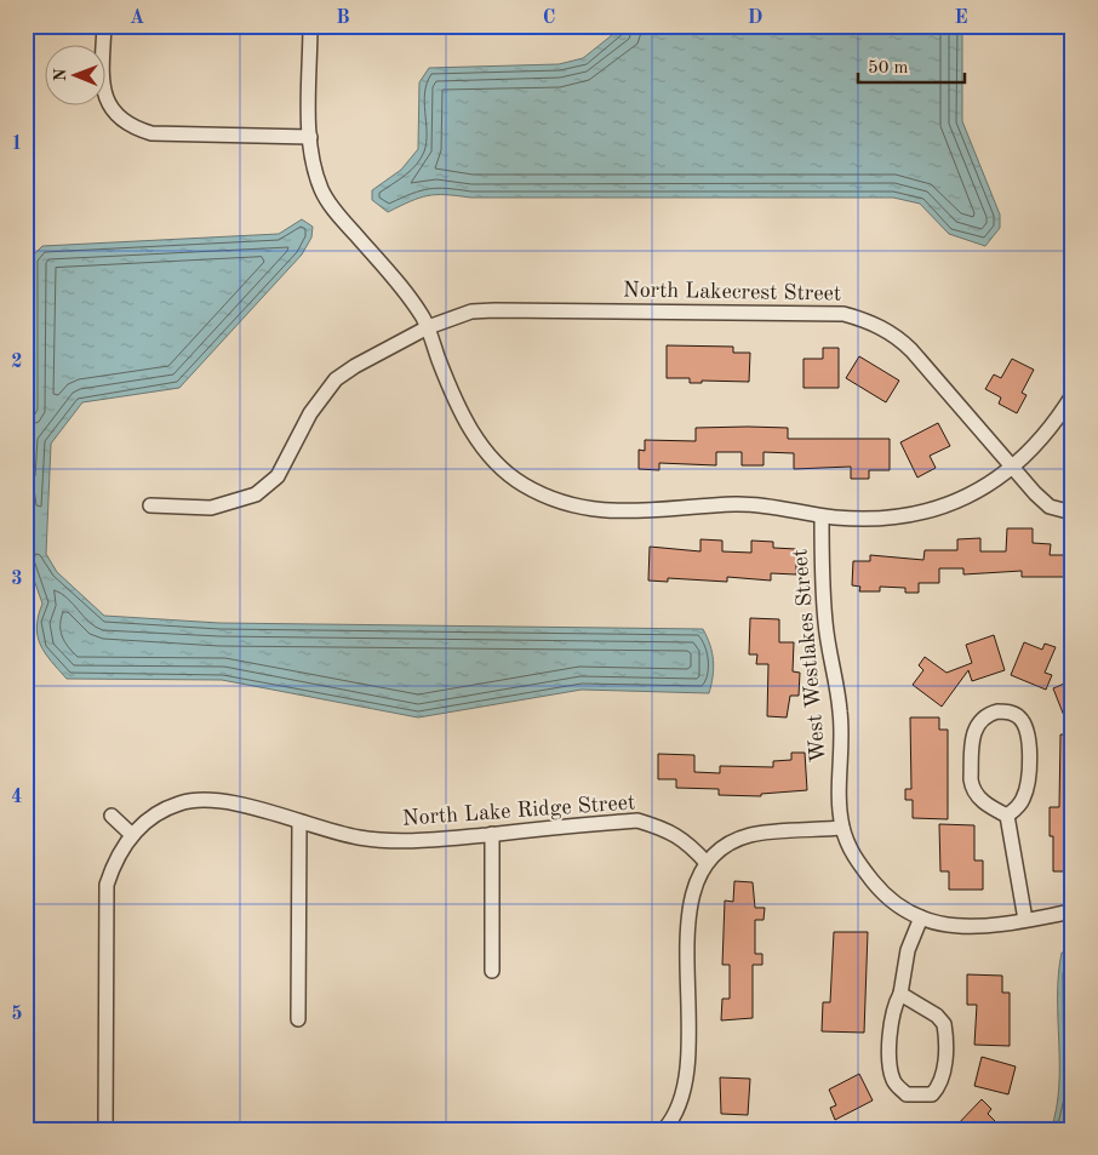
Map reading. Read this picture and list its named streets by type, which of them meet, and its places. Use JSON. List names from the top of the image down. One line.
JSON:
{"streets":{"street":["North Lakecrest Street","West Westlakes Street","North Lake Ridge Street"]},"scale_bar":"50 m","north":"left","grid":{"columns":["A","B","C","D","E"],"rows":["1","2","3","4","5"]}}
